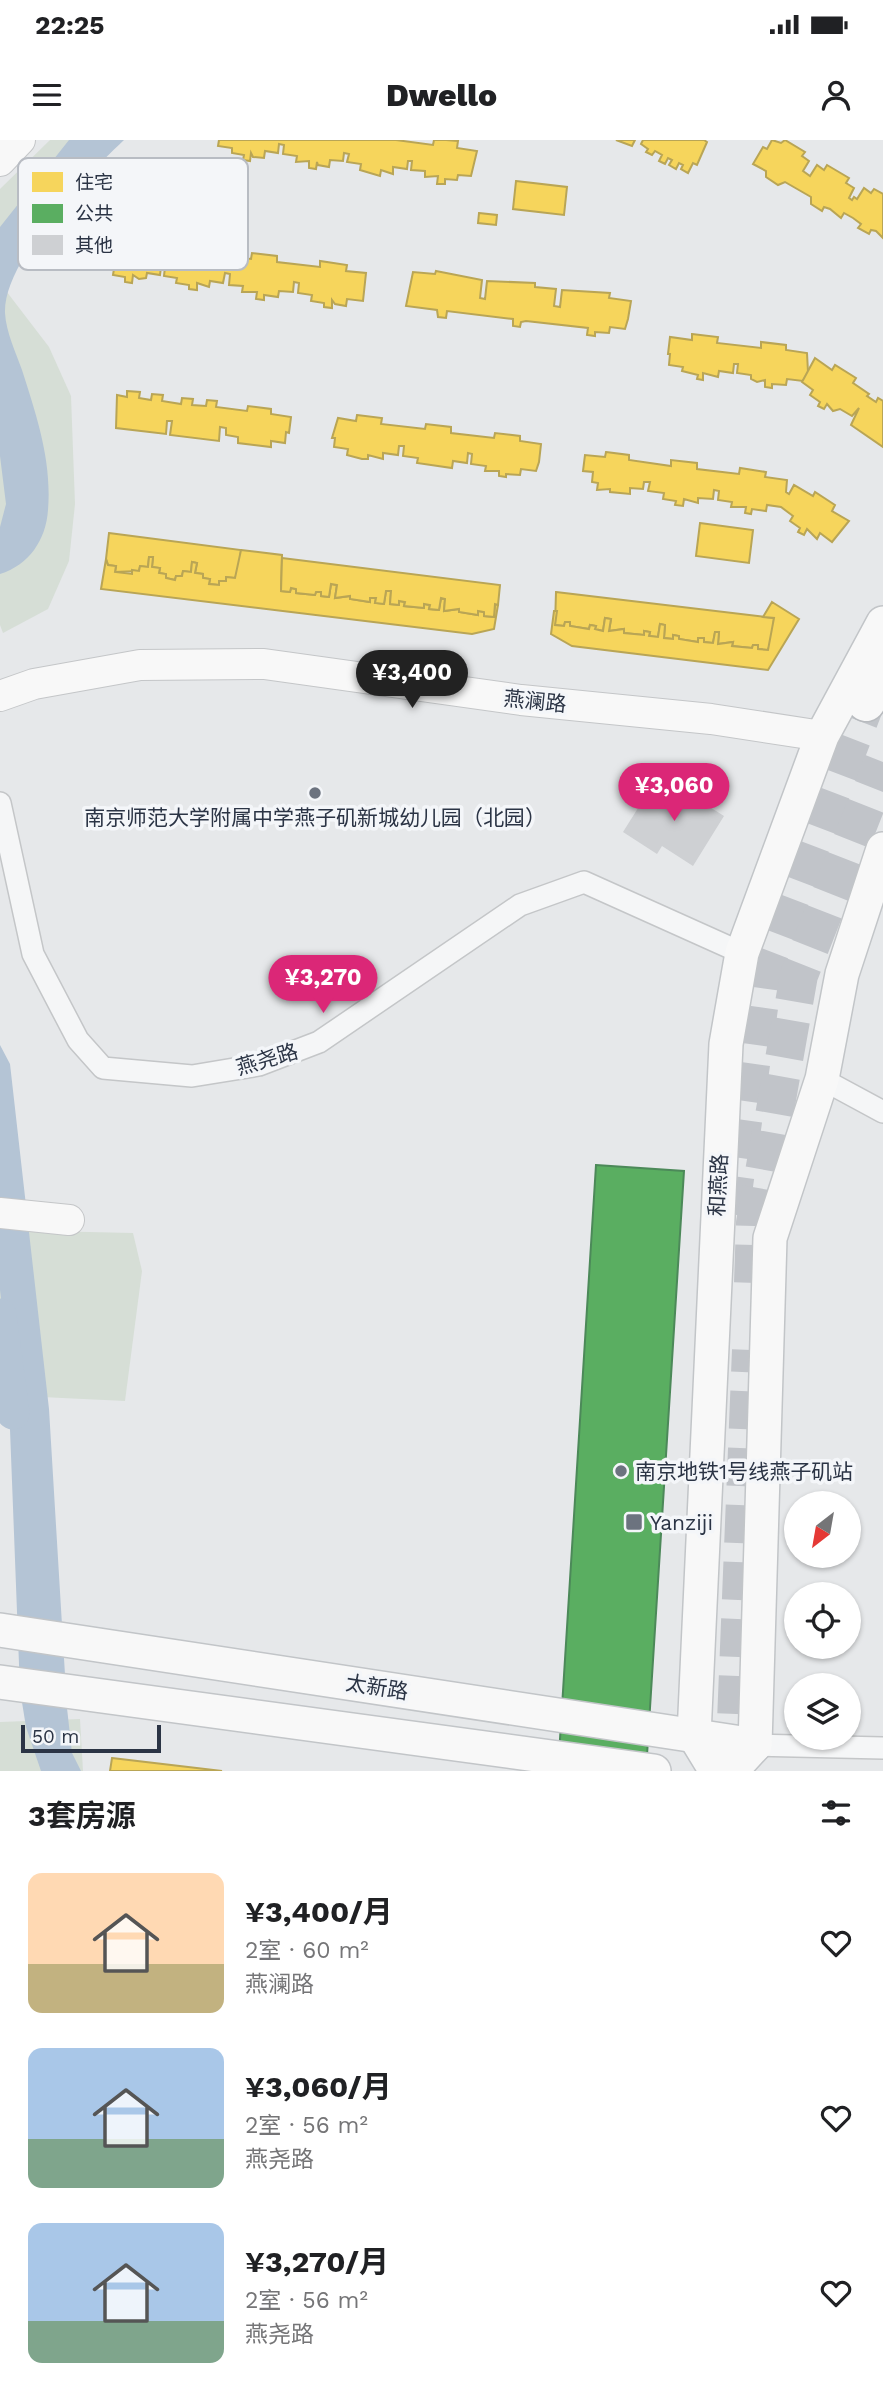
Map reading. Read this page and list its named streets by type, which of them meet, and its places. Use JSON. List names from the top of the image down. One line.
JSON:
{"streets":{"main road":["和燕路","太新路"],"street":["燕澜路","燕尧路"]},"crossings":[["燕澜路","和燕路"],["燕尧路","和燕路"],["和燕路","太新路"]],"places":{"other":["南京师范大学附属中学燕子矶新城幼儿园（北园）","南京地铁1号线燕子矶站"],"transit":["Yanziji"]},"legend":["住宅","公共","其他"],"scale_bar":"50 m","north":"bottom left","page":{"status":"22:25","header":"Dwello","price":["¥3,400","¥3,060","¥3,270"],"scale":"50 m","heading":"3套房源","list":[{"name":"¥3,400/月","note":"2室 · 60 m² · 燕澜路"},{"name":"¥3,060/月","note":"2室 · 56 m² · 燕尧路"},{"name":"¥3,270/月","note":"2室 · 56 m² · 燕尧路"}]}}
